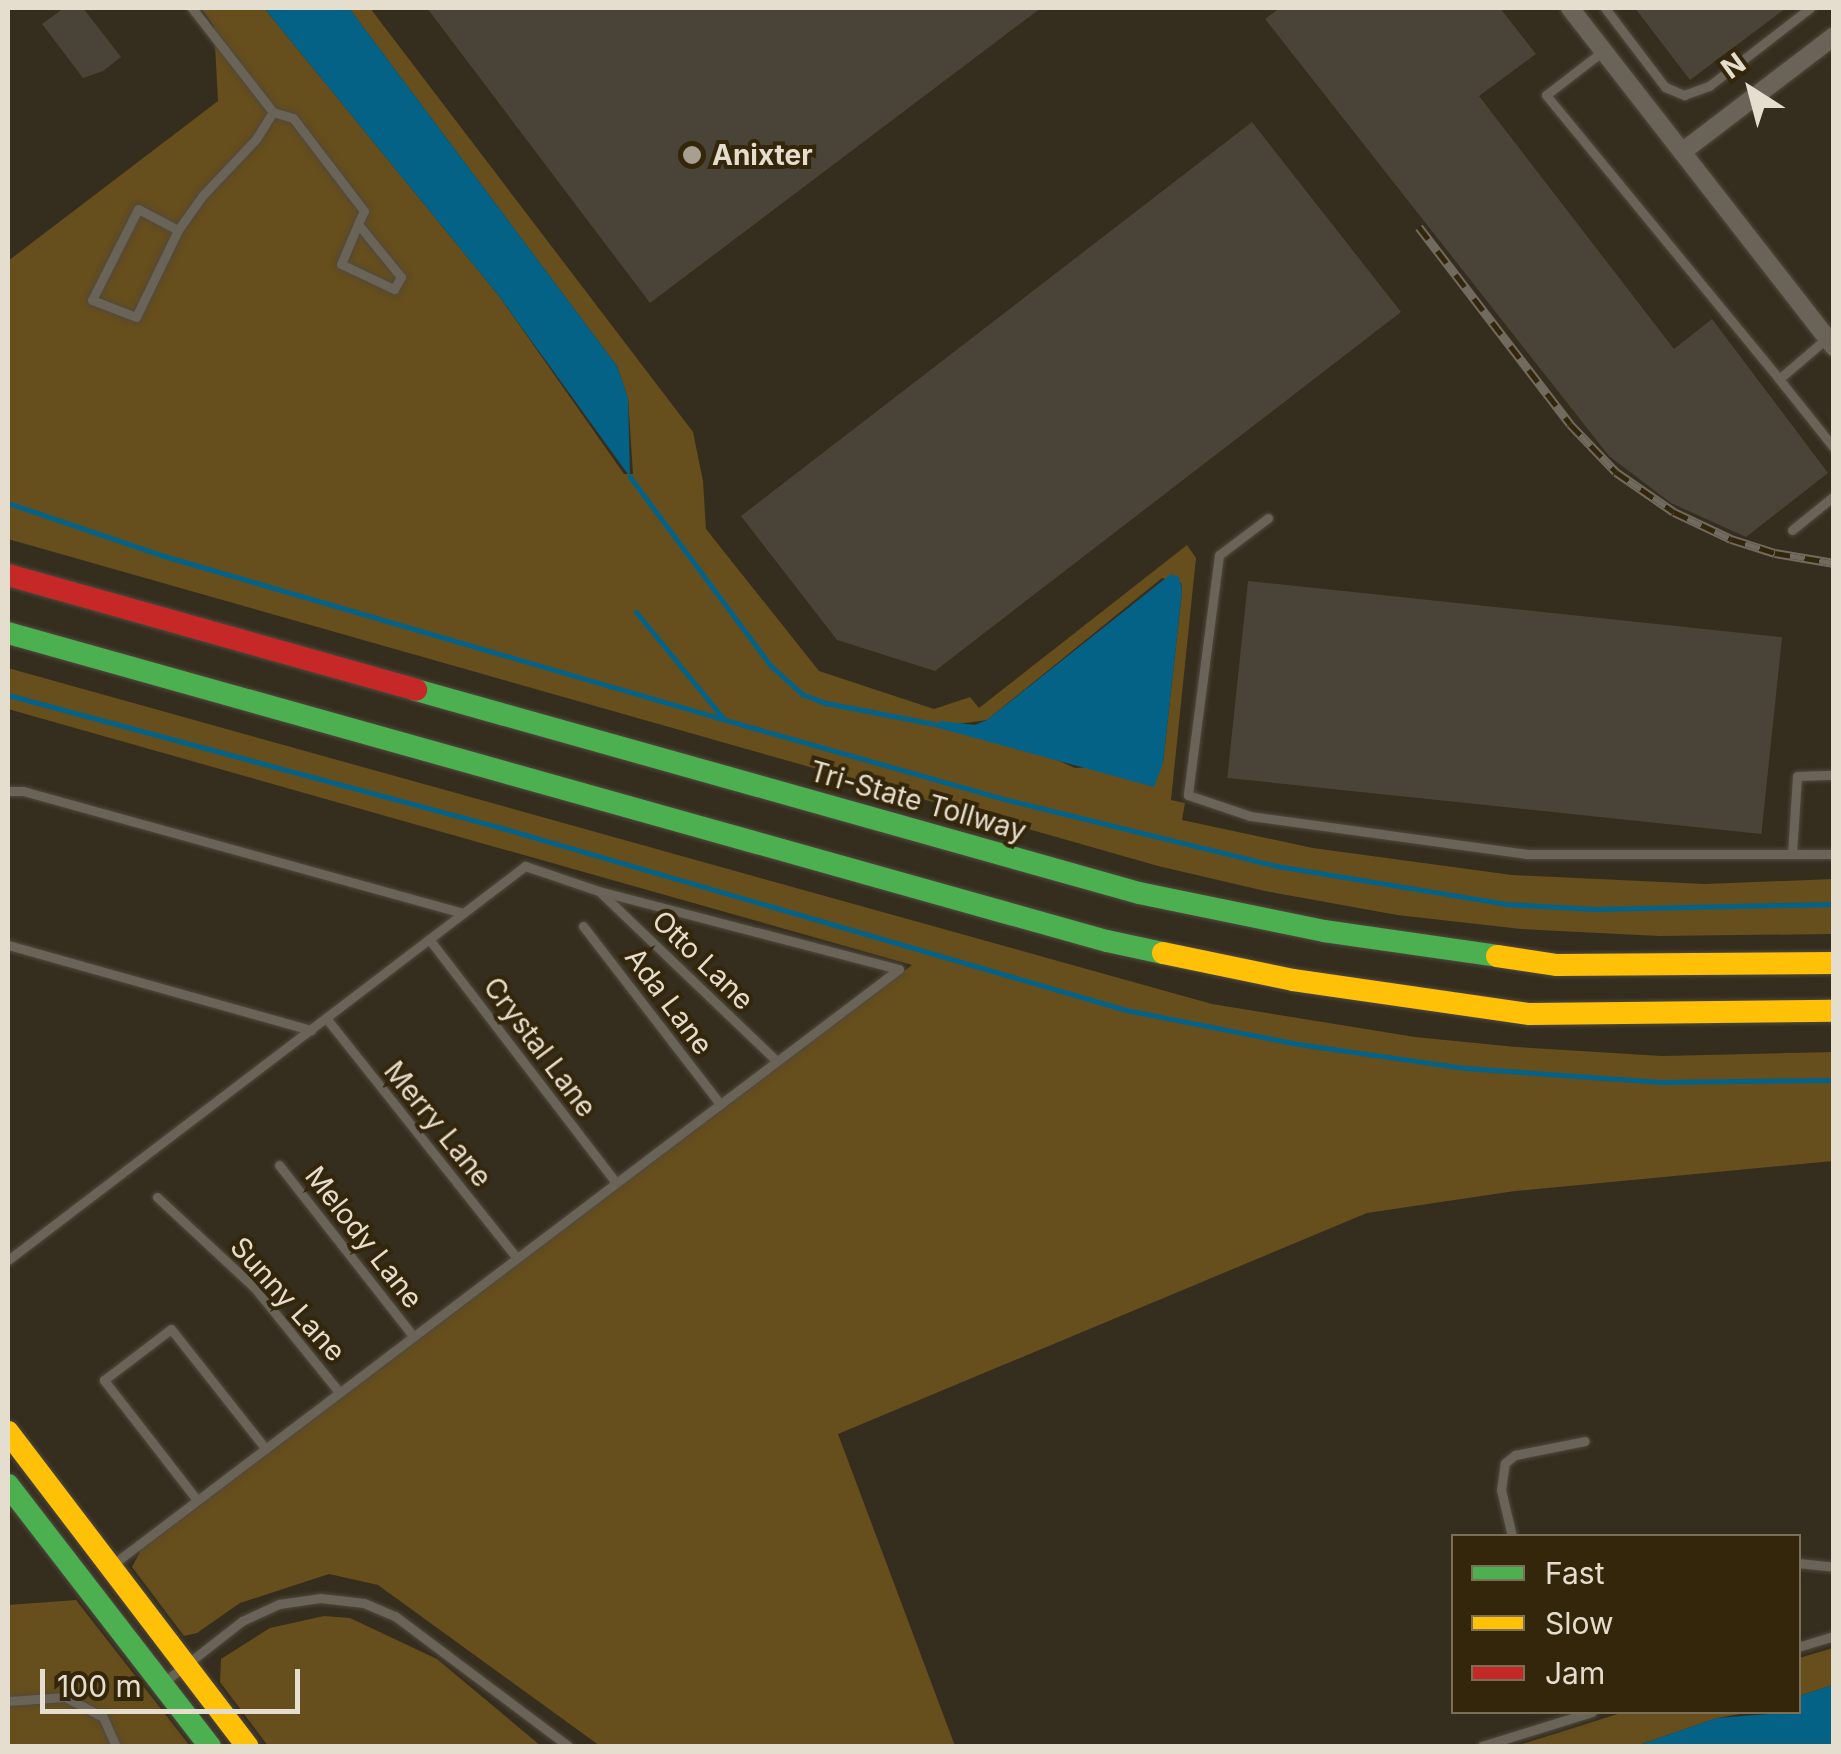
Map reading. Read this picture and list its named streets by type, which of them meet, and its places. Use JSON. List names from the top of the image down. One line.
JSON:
{"streets":{"main road":["Tri-State Tollway"],"lane":["Otto Lane","Ada Lane","Crystal Lane","Merry Lane","Melody Lane","Sunny Lane"]},"places":["Anixter"],"legend":["Fast","Slow","Jam"],"scale_bar":"100 m","north":"top left"}
